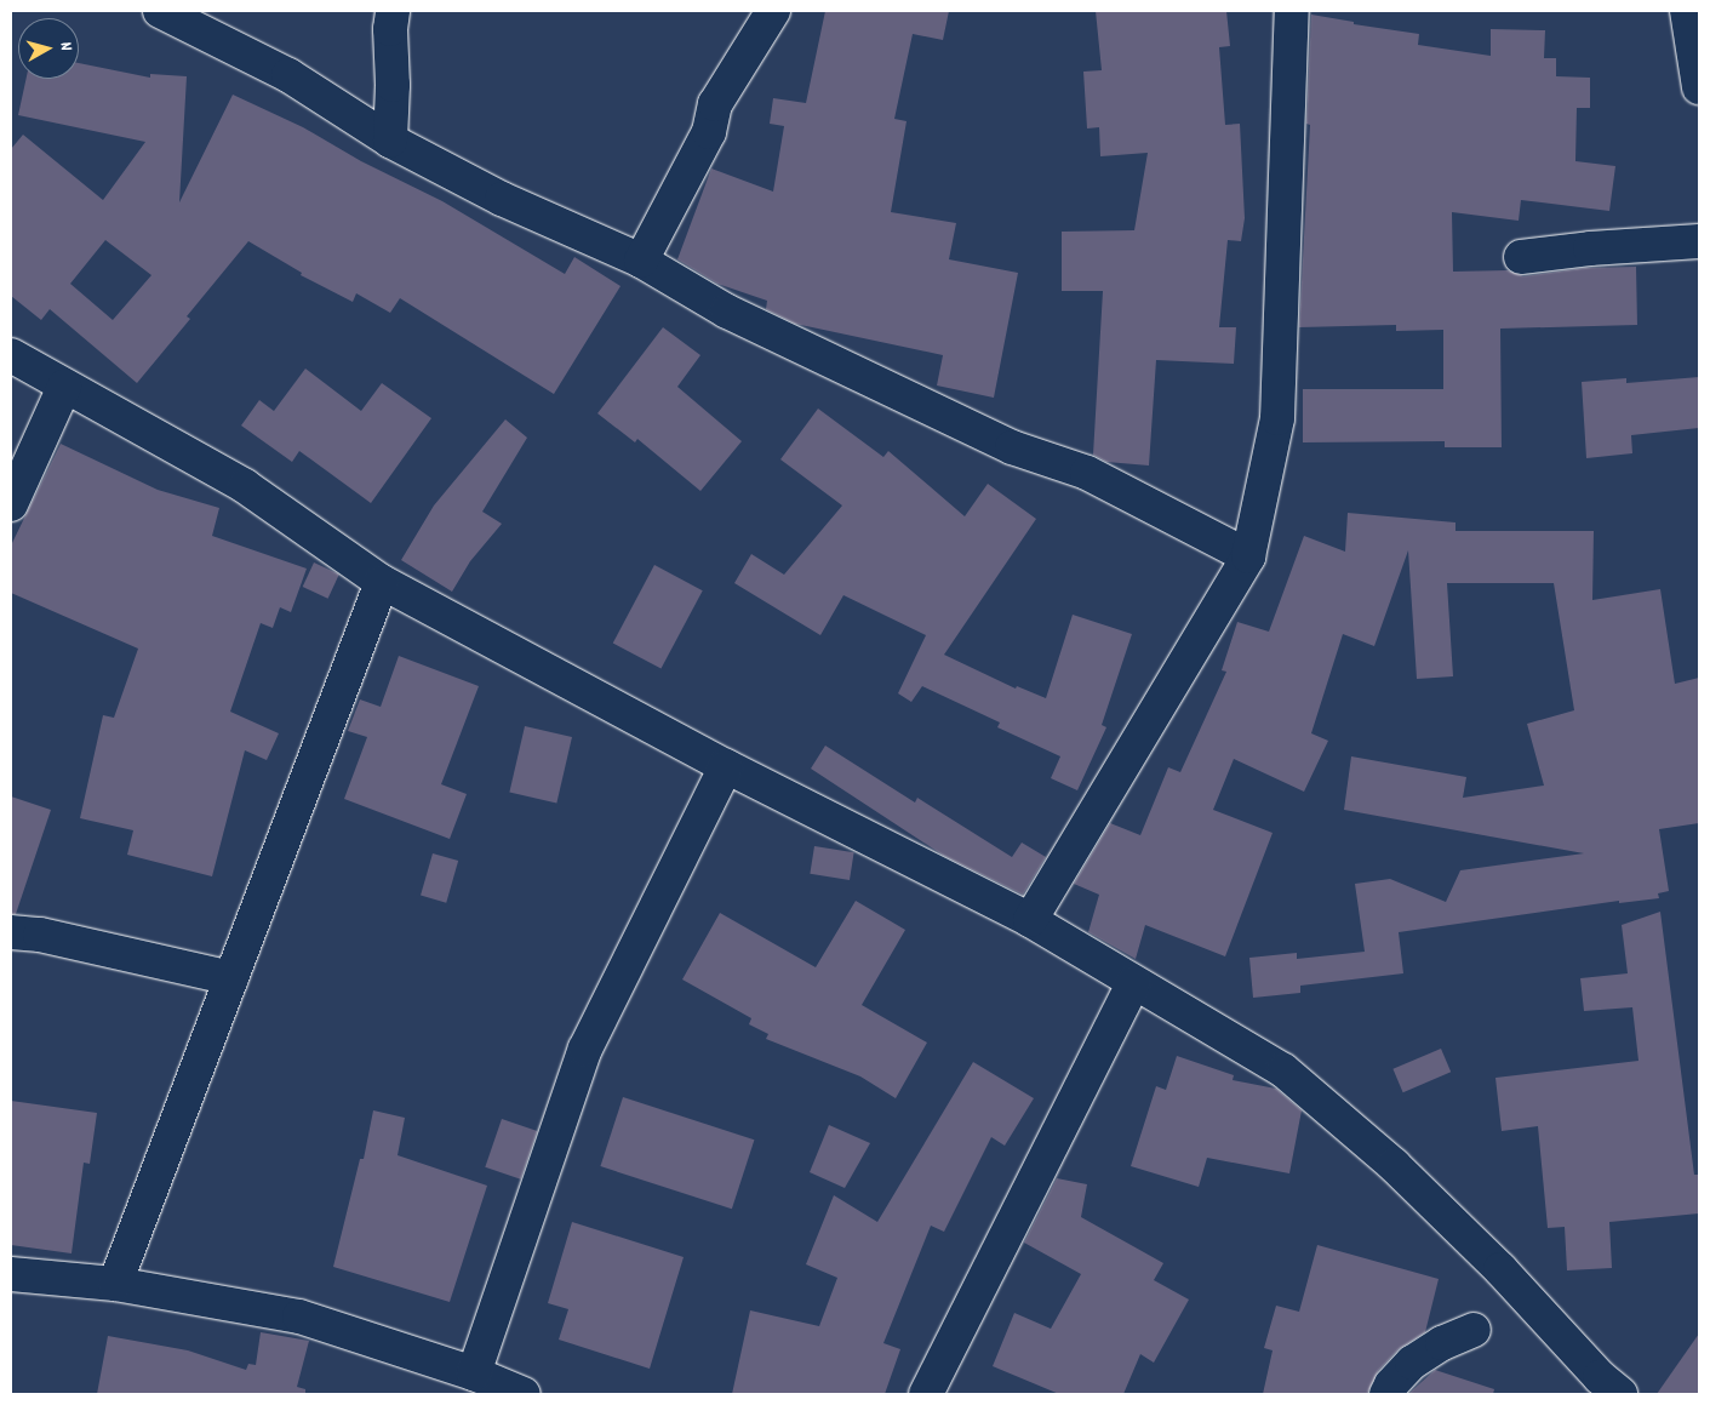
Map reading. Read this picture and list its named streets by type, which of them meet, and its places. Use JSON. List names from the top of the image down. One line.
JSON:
{"north":"right"}
